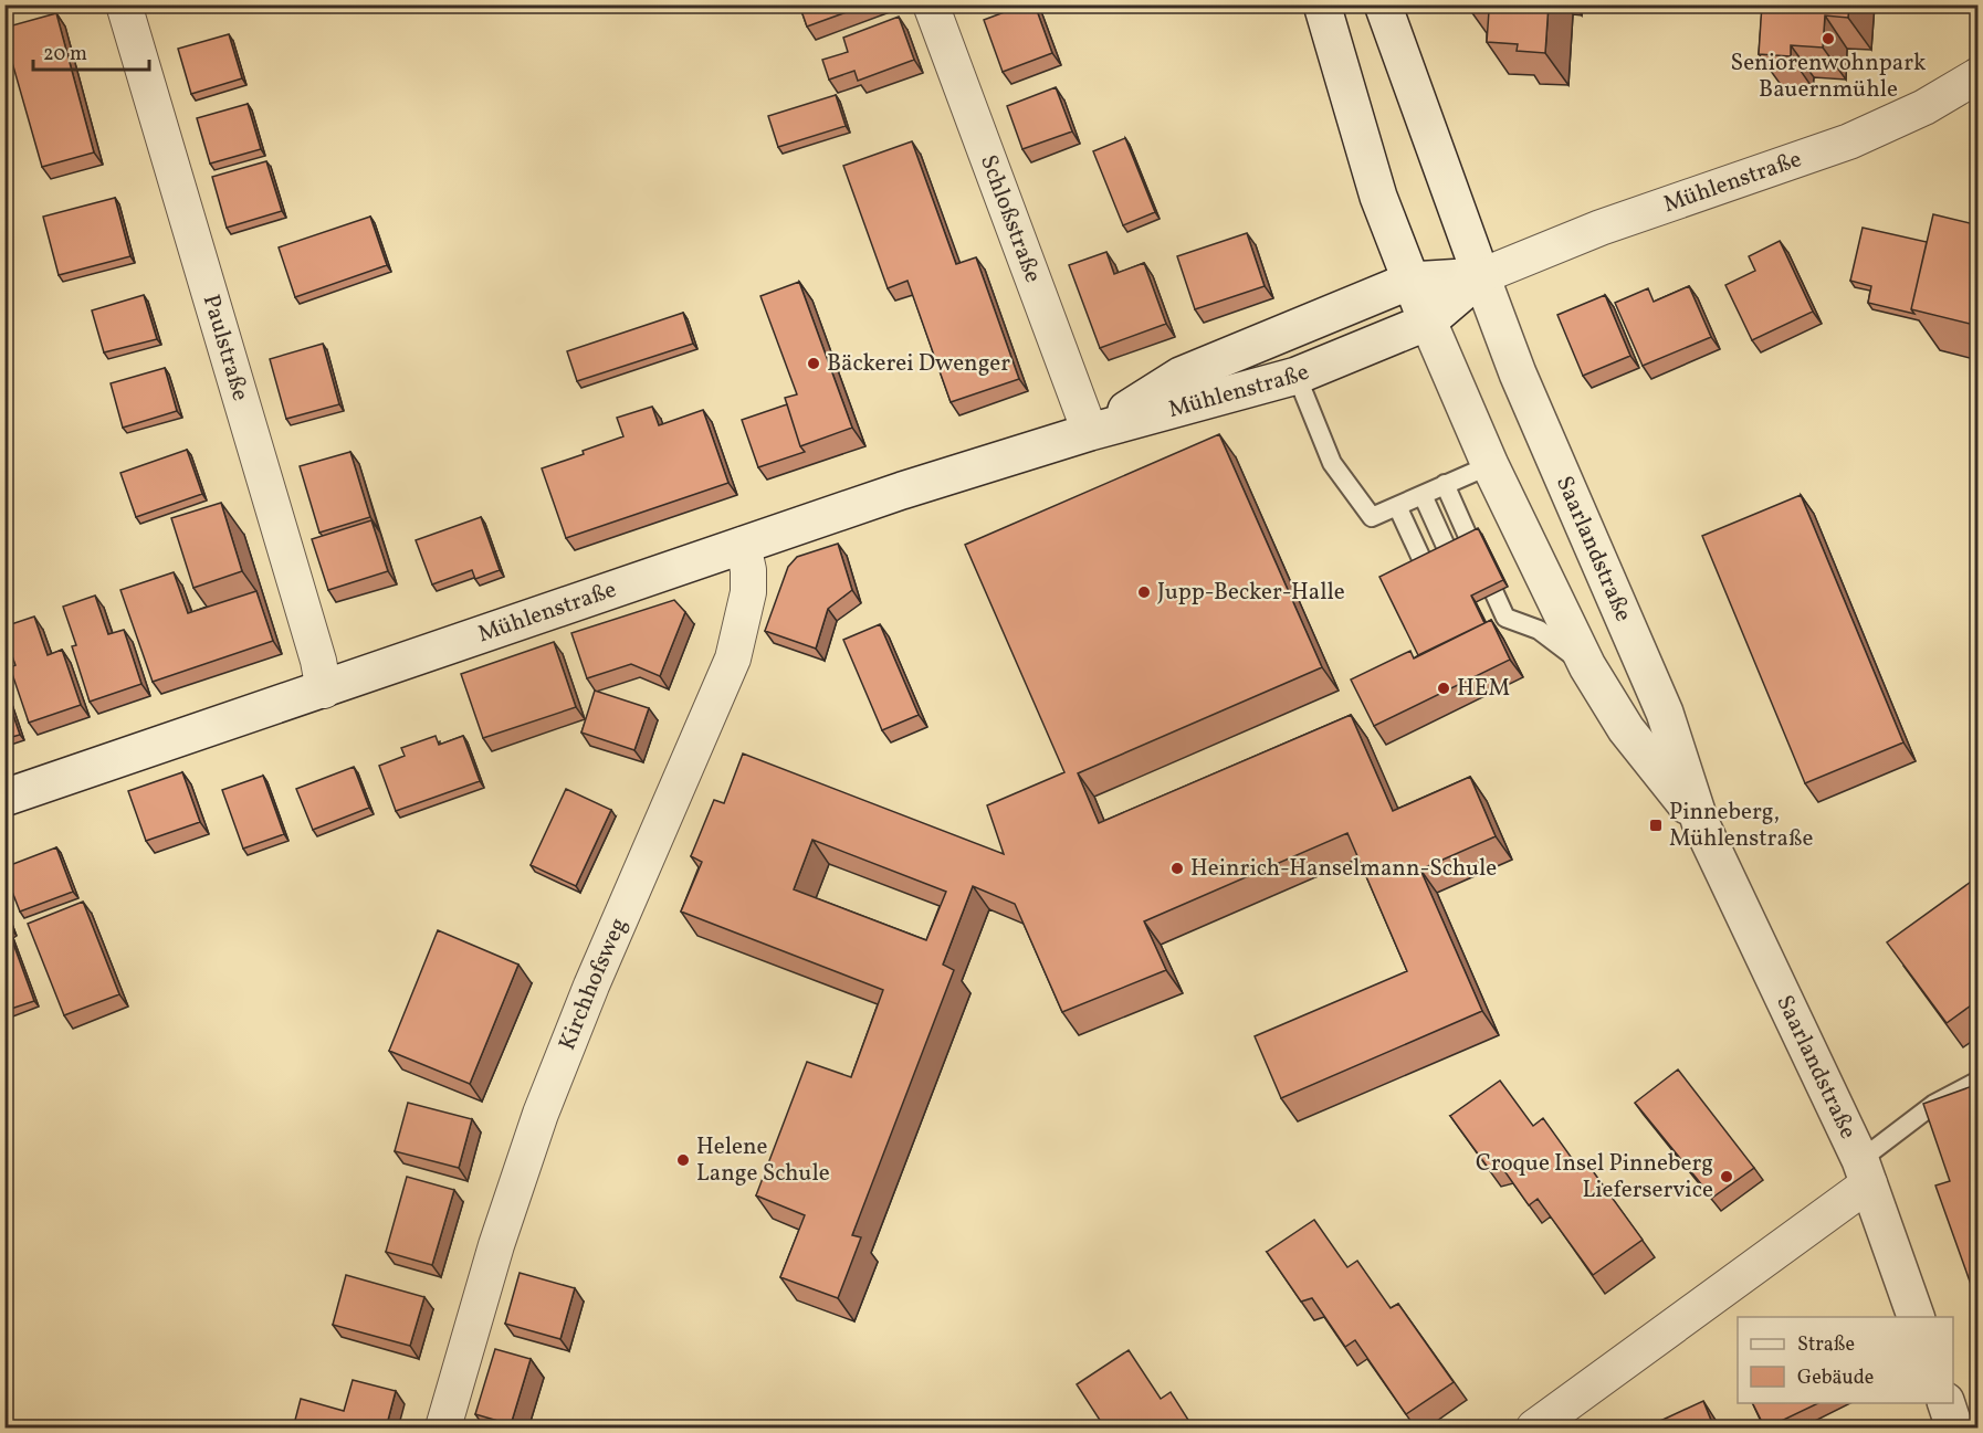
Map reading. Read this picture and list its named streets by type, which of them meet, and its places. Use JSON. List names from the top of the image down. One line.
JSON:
{"streets":{"main road":["Mühlenstraße","Saarlandstraße"],"street":["Schloßstraße","Paulstraße","Kirchhofsweg"]},"crossings":[["Mühlenstraße","Schloßstraße"],["Mühlenstraße","Paulstraße"],["Mühlenstraße","Saarlandstraße"],["Mühlenstraße","Kirchhofsweg"]],"places":{"other":["Seniorenwohnpark Bauernmühle","Bäckerei Dwenger","Jupp-Becker-Halle","HEM","Heinrich-Hanselmann-Schule","Helene Lange Schule","Croque Insel Pinneberg Lieferservice"],"transit":["Pinneberg, Mühlenstraße"]},"legend":["Straße","Gebäude"],"scale_bar":"20 m"}
